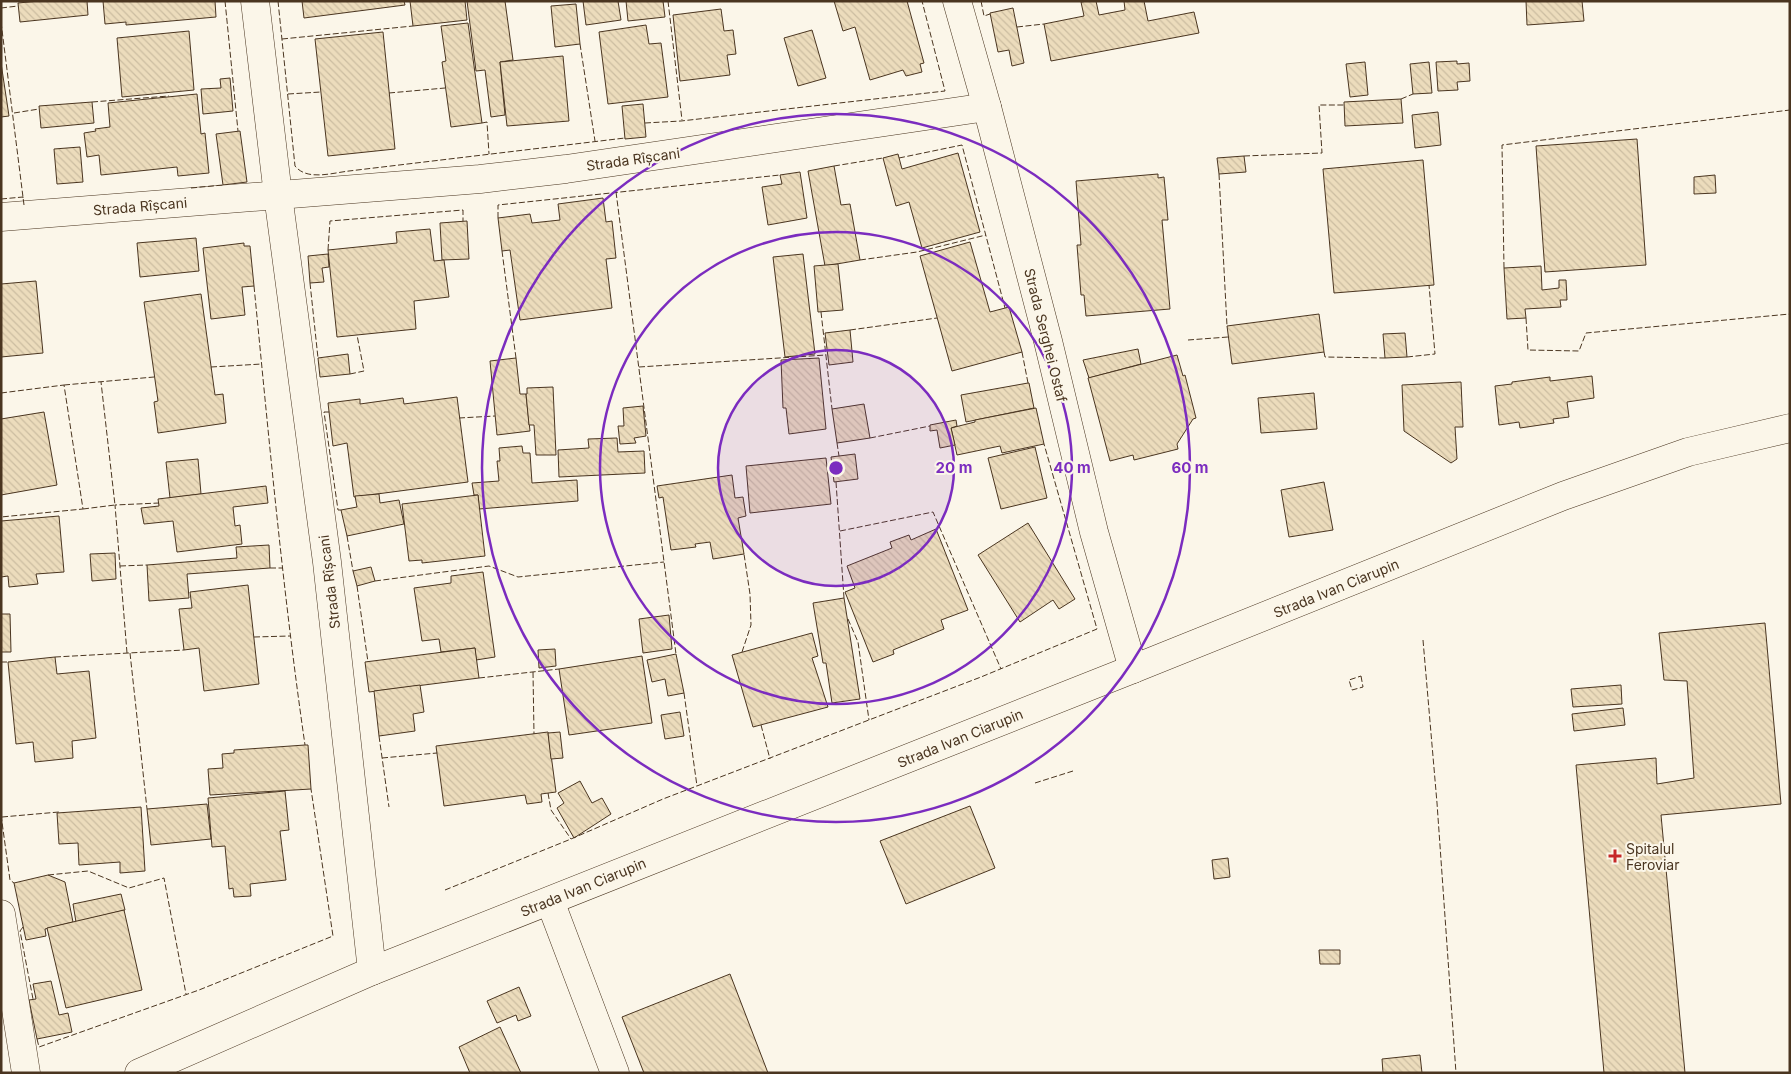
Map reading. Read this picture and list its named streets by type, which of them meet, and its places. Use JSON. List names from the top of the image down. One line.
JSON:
{"streets":{"street":["Strada Rîșcani","Strada Serghei Ostaf","Strada Ivan Ciarupin"]},"crossings":[["Strada Rîșcani","Strada Serghei Ostaf"],["Strada Rîșcani","Strada Ivan Ciarupin"],["Strada Serghei Ostaf","Strada Ivan Ciarupin"]],"places":{"health":["Spitalul Feroviar"]},"rings":["20 m","40 m","60 m"]}
